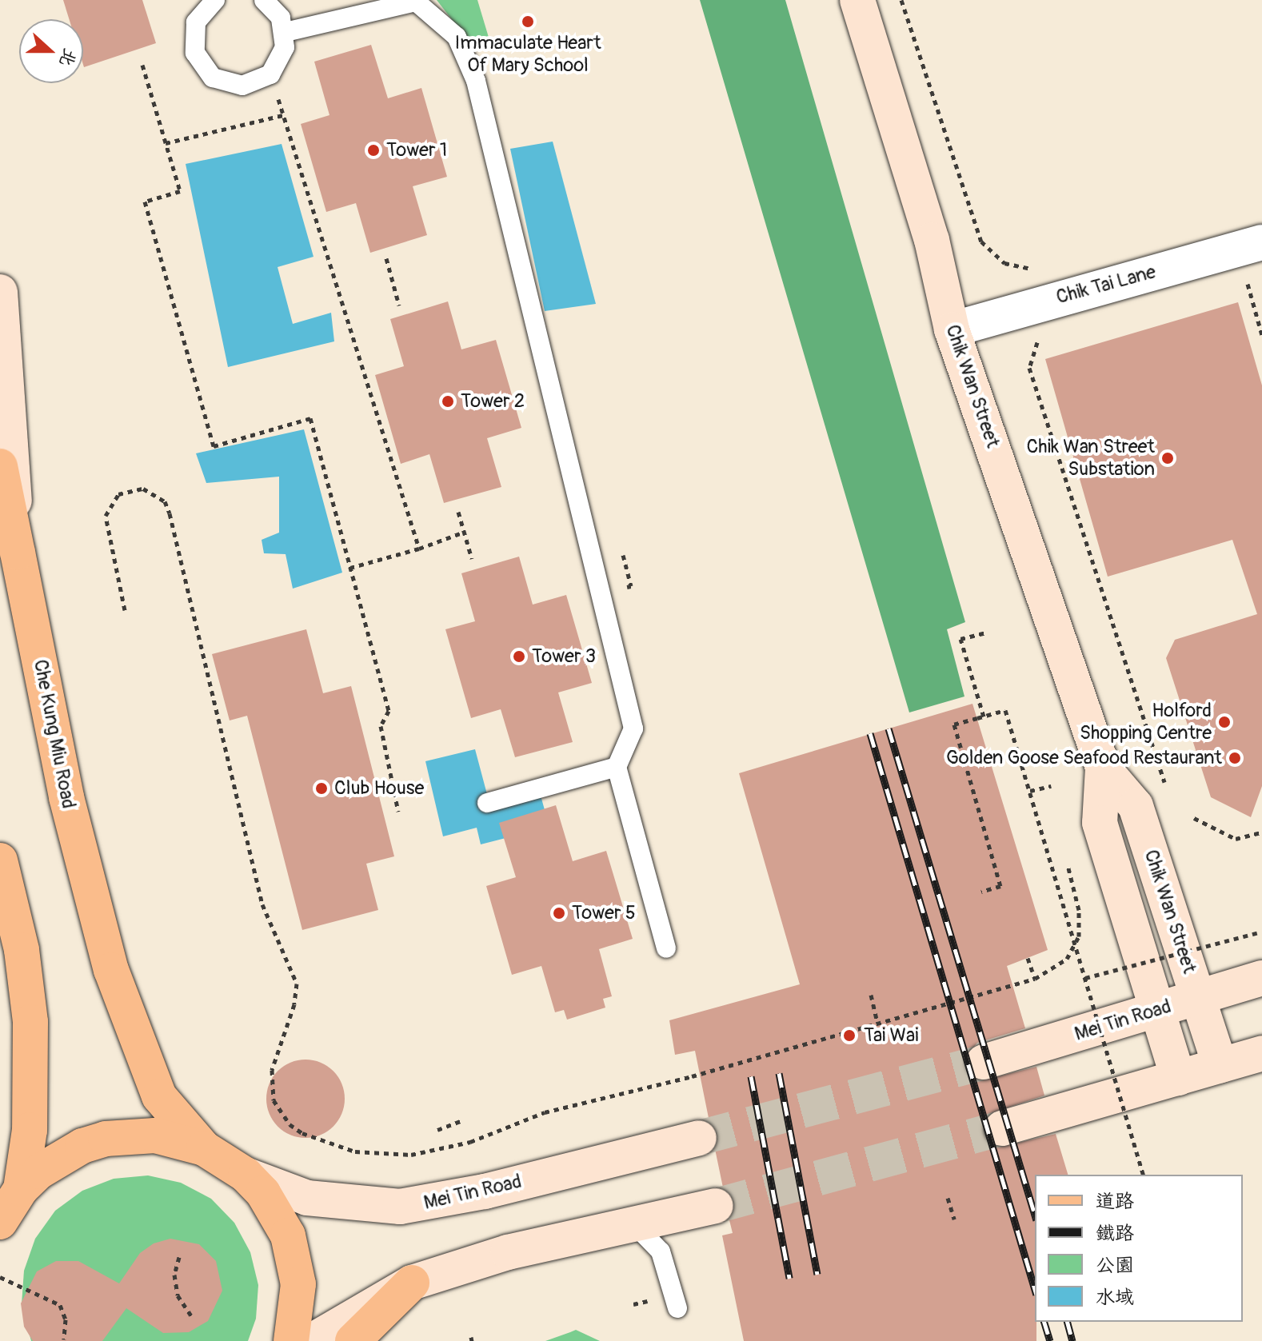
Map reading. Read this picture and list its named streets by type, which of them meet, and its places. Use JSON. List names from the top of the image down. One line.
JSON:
{"streets":{"main road":["Chik Wan Street","Che Kung Miu Road","Mei Tin Road"],"street":["Chik Tai Lane"]},"crossings":[["Chik Tai Lane","Chik Wan Street"],["Chik Wan Street","Mei Tin Road"],["Che Kung Miu Road","Mei Tin Road"]],"places":["Immaculate Heart Of Mary School","Tower 1","Tower 2","Chik Wan Street Substation","Tower 3","Holford Shopping Centre","Golden Goose Seafood Restaurant","Club House","Tower 5","Tai Wai"],"legend":["道路","鐵路","公園","水域"],"north":"right"}
